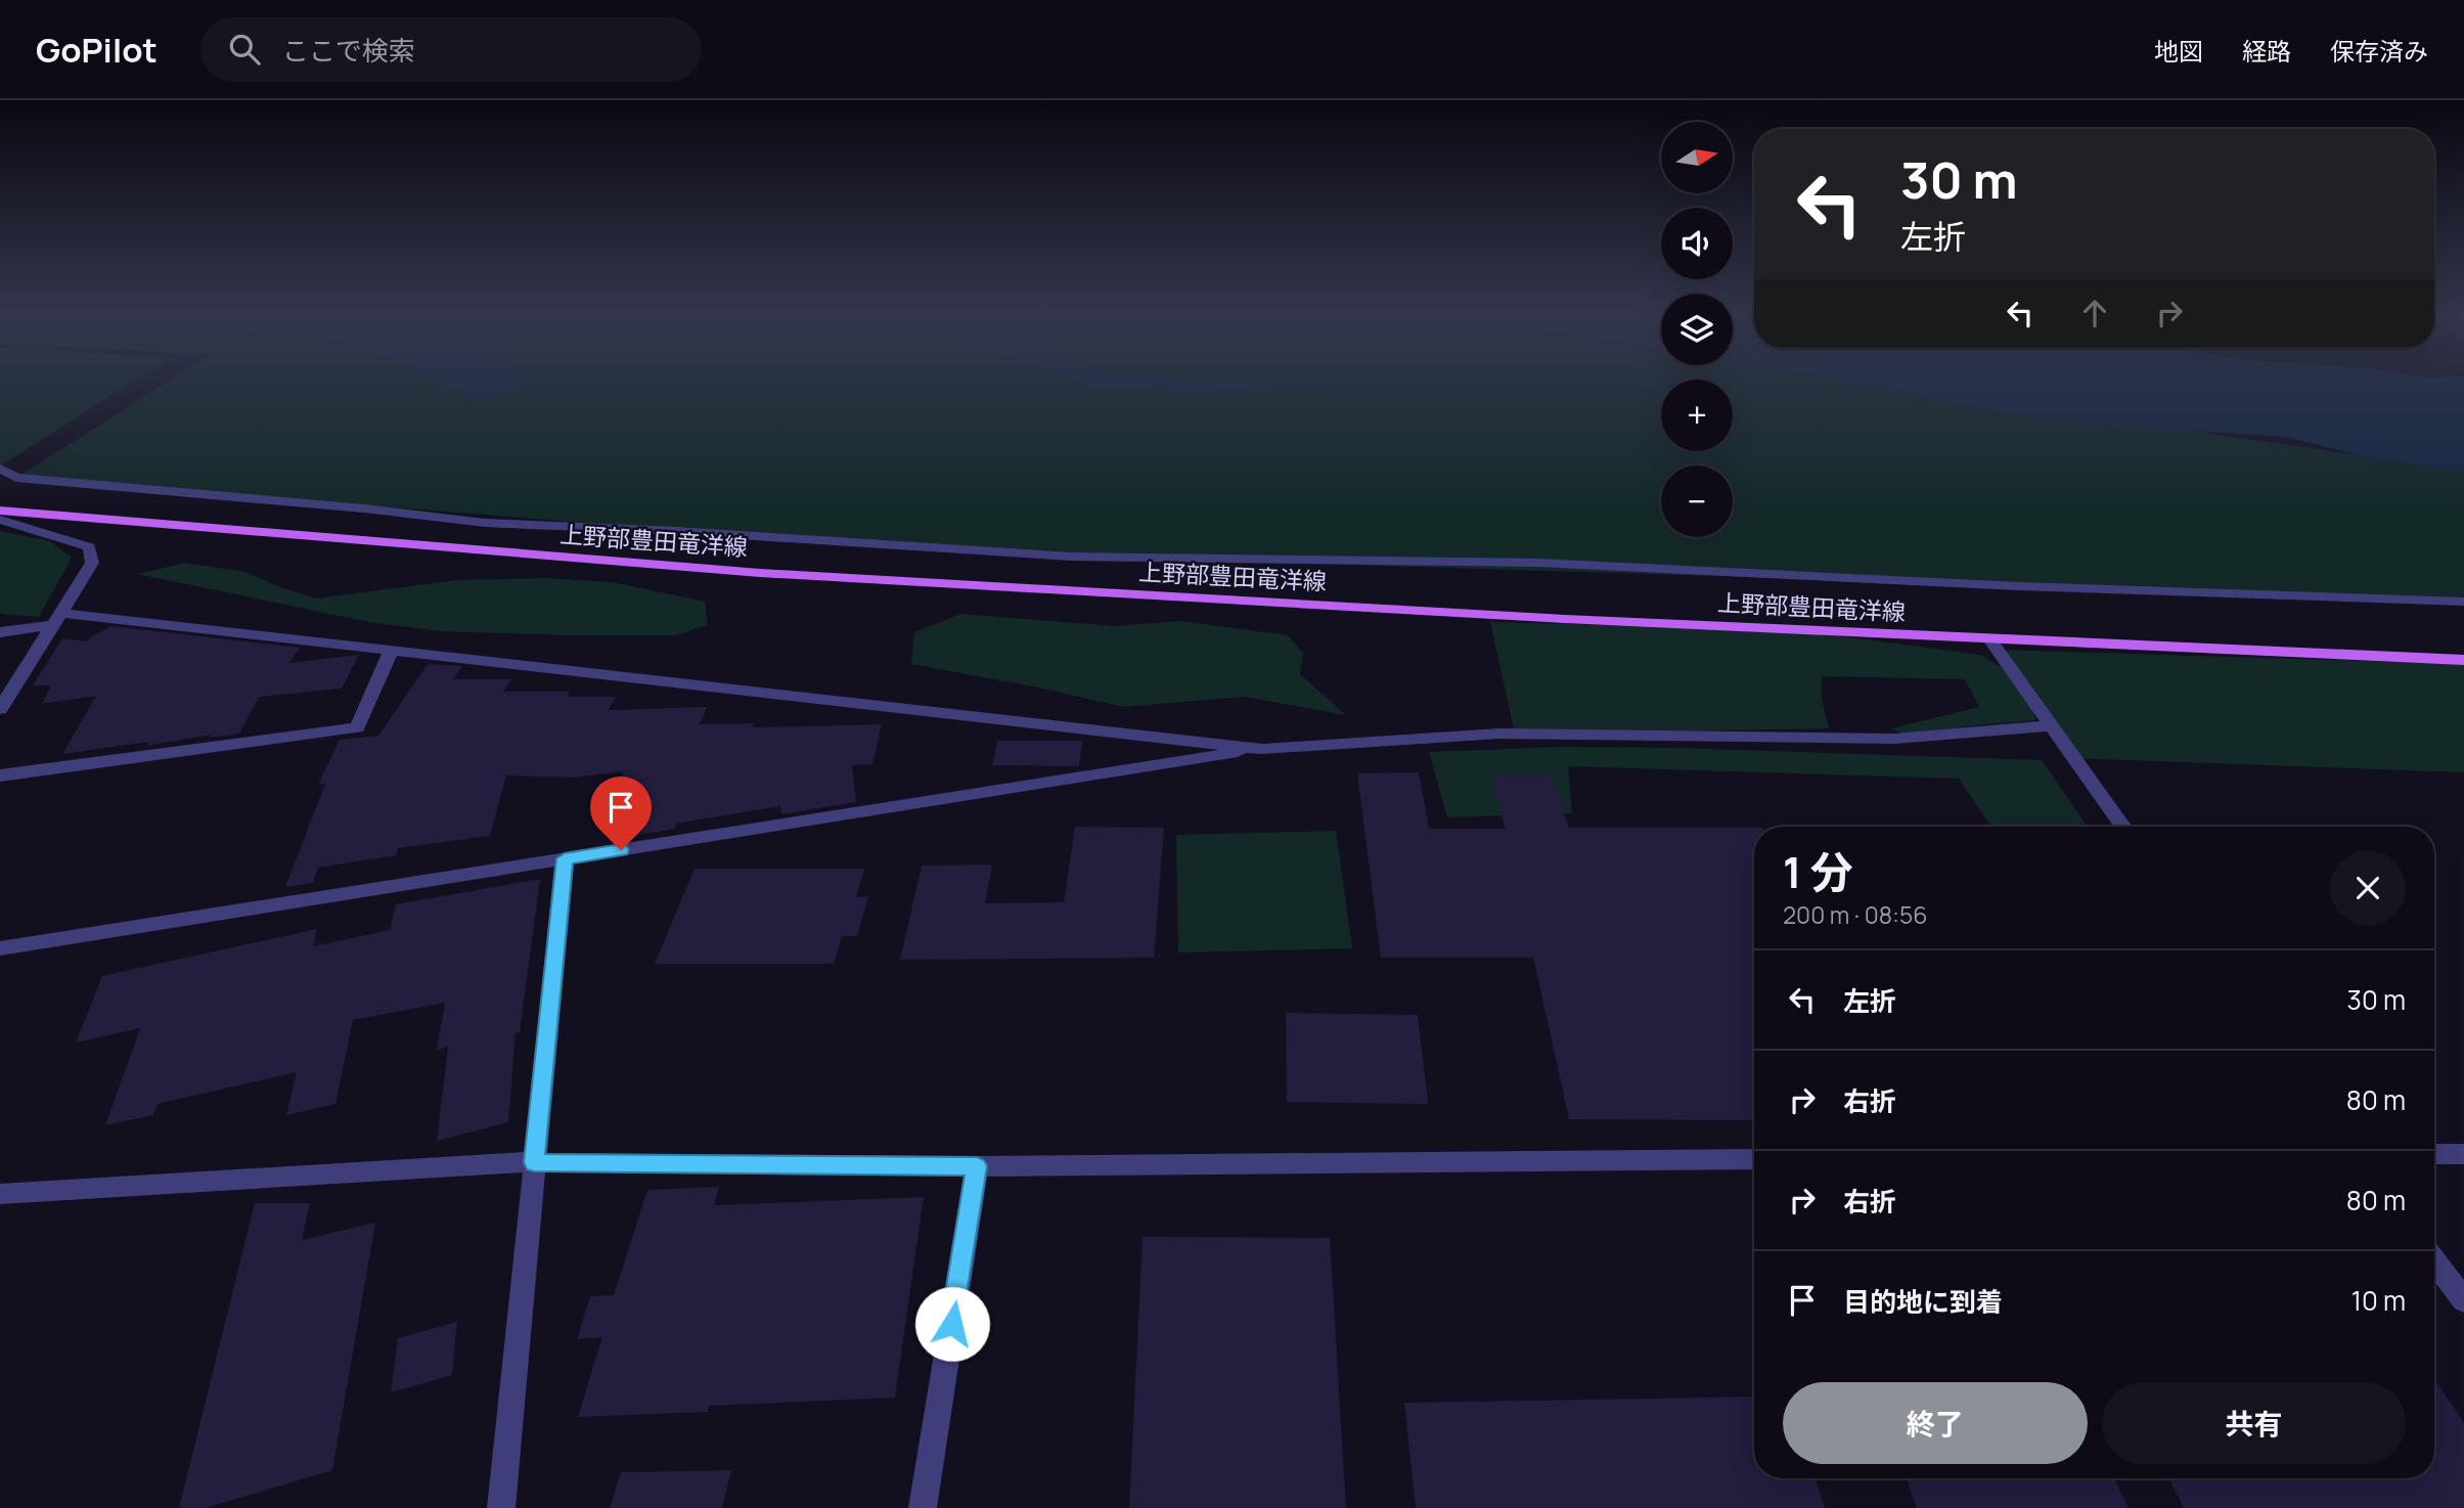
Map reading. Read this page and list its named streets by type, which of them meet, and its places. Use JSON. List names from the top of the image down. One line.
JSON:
{"streets":{"main road":["上野部豊田竜洋線"]},"north":"right","page":{"header":"GoPilot","search":"ここで検索","nav":["地図","経路","保存済み"],"map_buttons":["+","−"],"turn":["30 m","左折"],"heading":["1 分","200 m · 08:56"],"list":[{"name":"左折","value":"30 m"},{"name":"右折","value":"80 m"},{"name":"右折","value":"80 m"},{"name":"目的地に到着","value":"10 m"}],"buttons":["終了","共有"]}}
